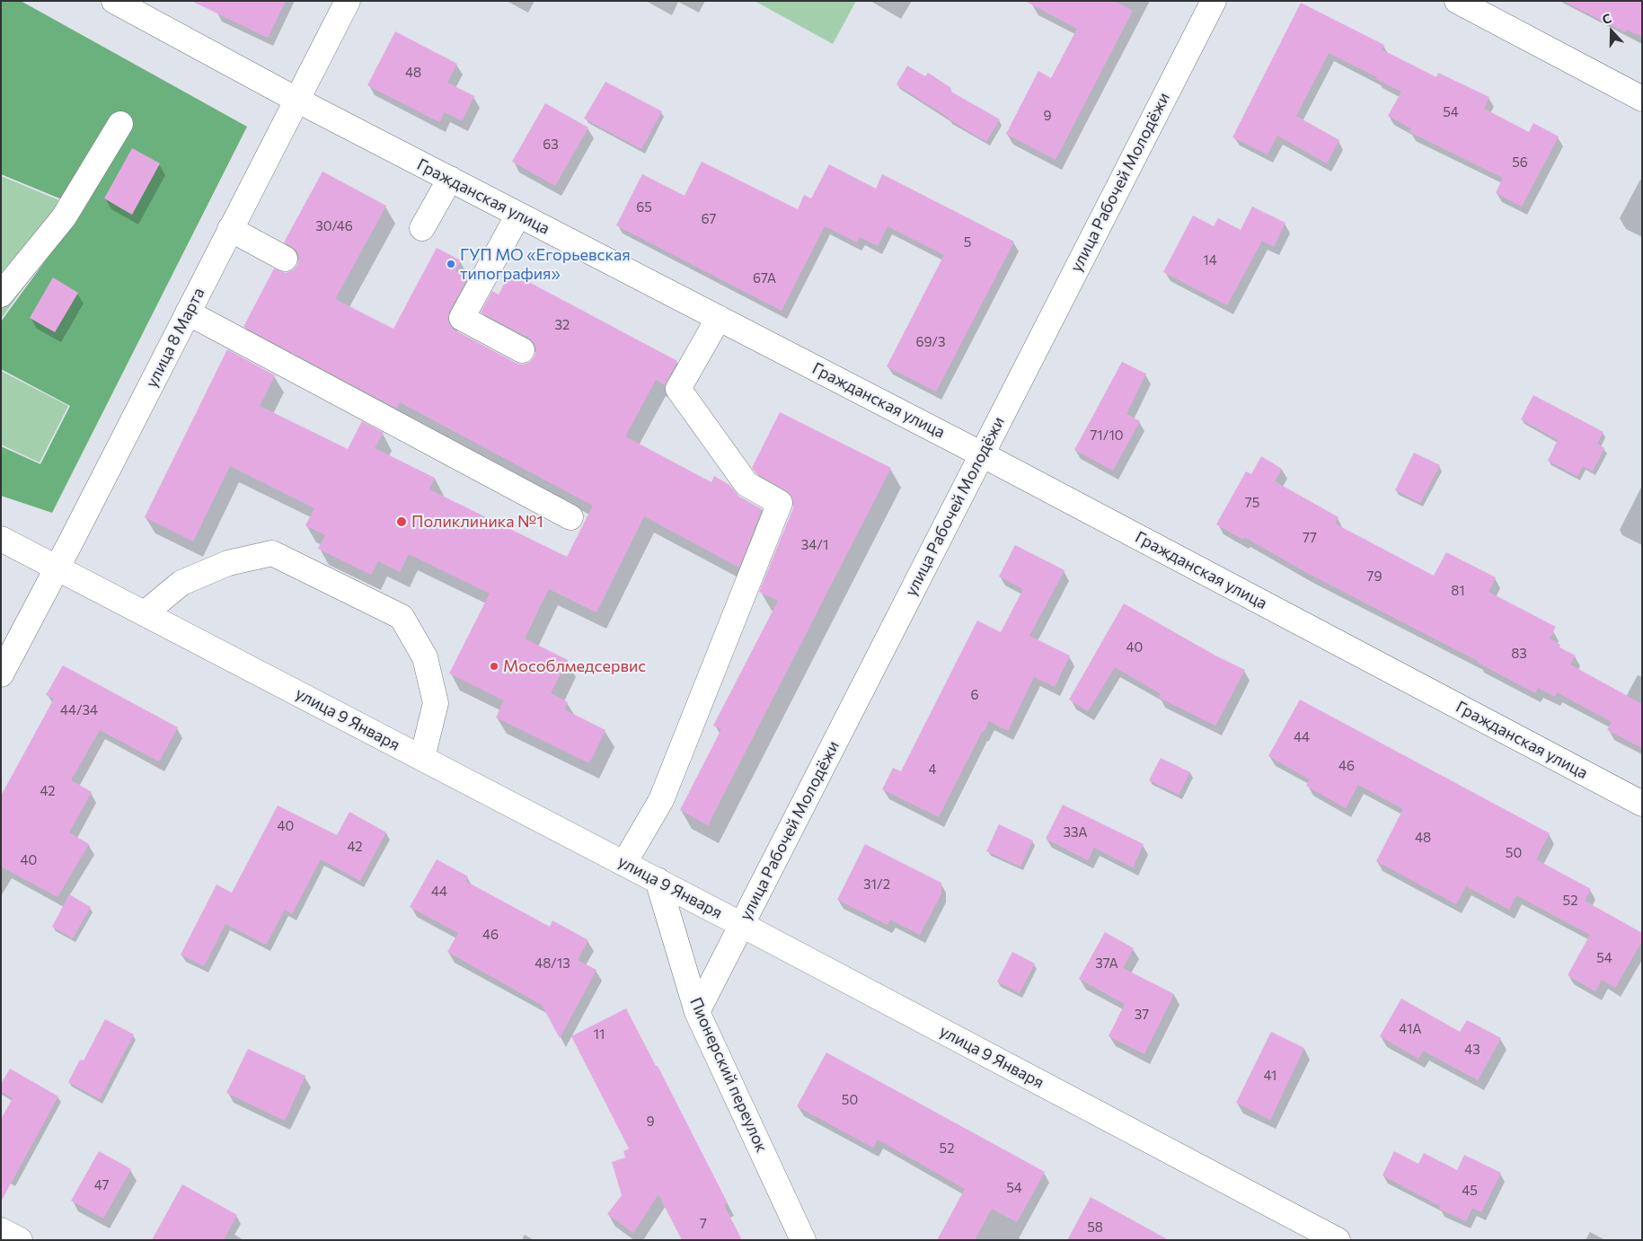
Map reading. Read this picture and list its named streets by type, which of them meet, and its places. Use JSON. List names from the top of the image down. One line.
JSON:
{"streets":{"street":["улица Рабочей Молодёжи","Гражданская улица","улица 8 Марта","улица 9 Января","Пионерский переулок"]},"crossings":[["улица Рабочей Молодёжи","Гражданская улица"],["улица Рабочей Молодёжи","улица 9 Января"],["улица Рабочей Молодёжи","Пионерский переулок"],["Гражданская улица","улица 8 Марта"],["улица 8 Марта","улица 9 Января"],["улица 9 Января","Пионерский переулок"]],"places":["ГУП МО «Егорьевская типография»","Поликлиника №1","Мособлмедсервис"],"house_numbers":["48","54","9","63","56","65","67","30/46","5","14","67А","32","69/3","71/10","75","77","34/1","79","81","40","83","6","44/34","44","46","4","42","40","33А","48","42","50","40","31/2","44","52","46","54","48/13","37А","37","41А","11","43","41","50","9","52","47","54","45","7","58"],"north":"top"}
